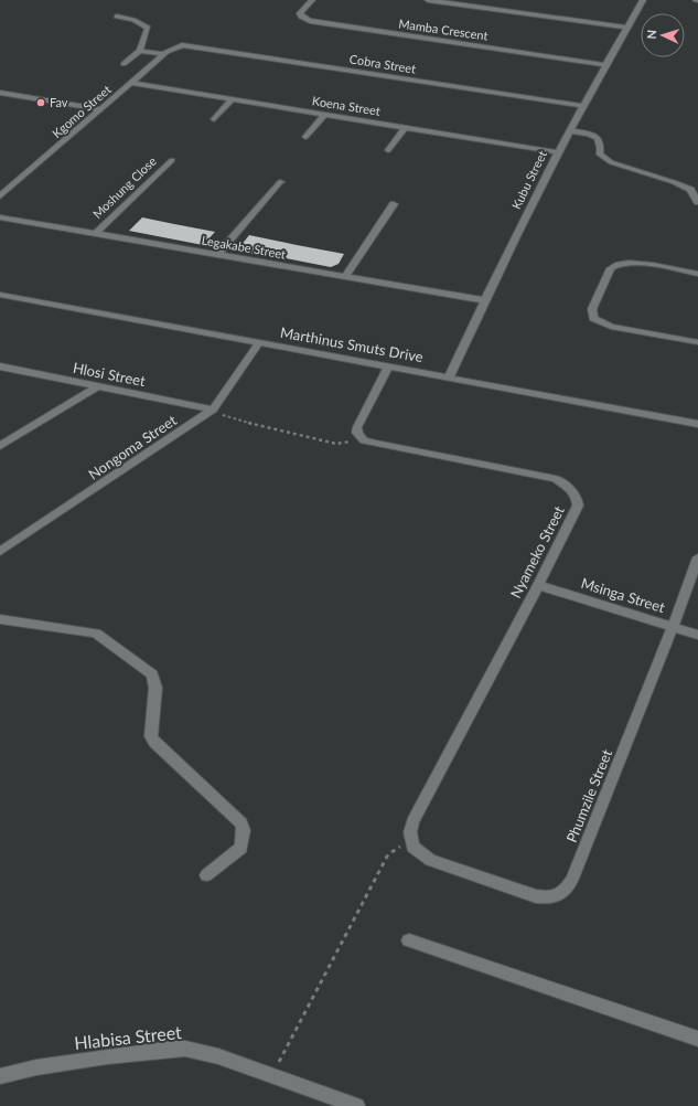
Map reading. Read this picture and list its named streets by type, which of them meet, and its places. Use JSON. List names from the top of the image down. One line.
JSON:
{"streets":{"street":["Mamba Crescent","Cobra Street","Koena Street","Kgomo Street","Kubu Street","Moshung Close","Legakabe Street","Marthinus Smuts Drive","Hlosi Street","Nongoma Street","Nyameko Street","Msinga Street","Phumzile Street","Hlabisa Street"]},"crossings":[["Mamba Crescent","Kubu Street"],["Cobra Street","Kgomo Street"],["Cobra Street","Kubu Street"],["Koena Street","Kgomo Street"],["Koena Street","Kubu Street"],["Kubu Street","Legakabe Street"],["Kubu Street","Marthinus Smuts Drive"],["Moshung Close","Legakabe Street"],["Marthinus Smuts Drive","Nongoma Street"],["Hlosi Street","Nongoma Street"],["Nyameko Street","Msinga Street"],["Nyameko Street","Phumzile Street"],["Msinga Street","Phumzile Street"]],"places":["Fav"],"north":"left"}
